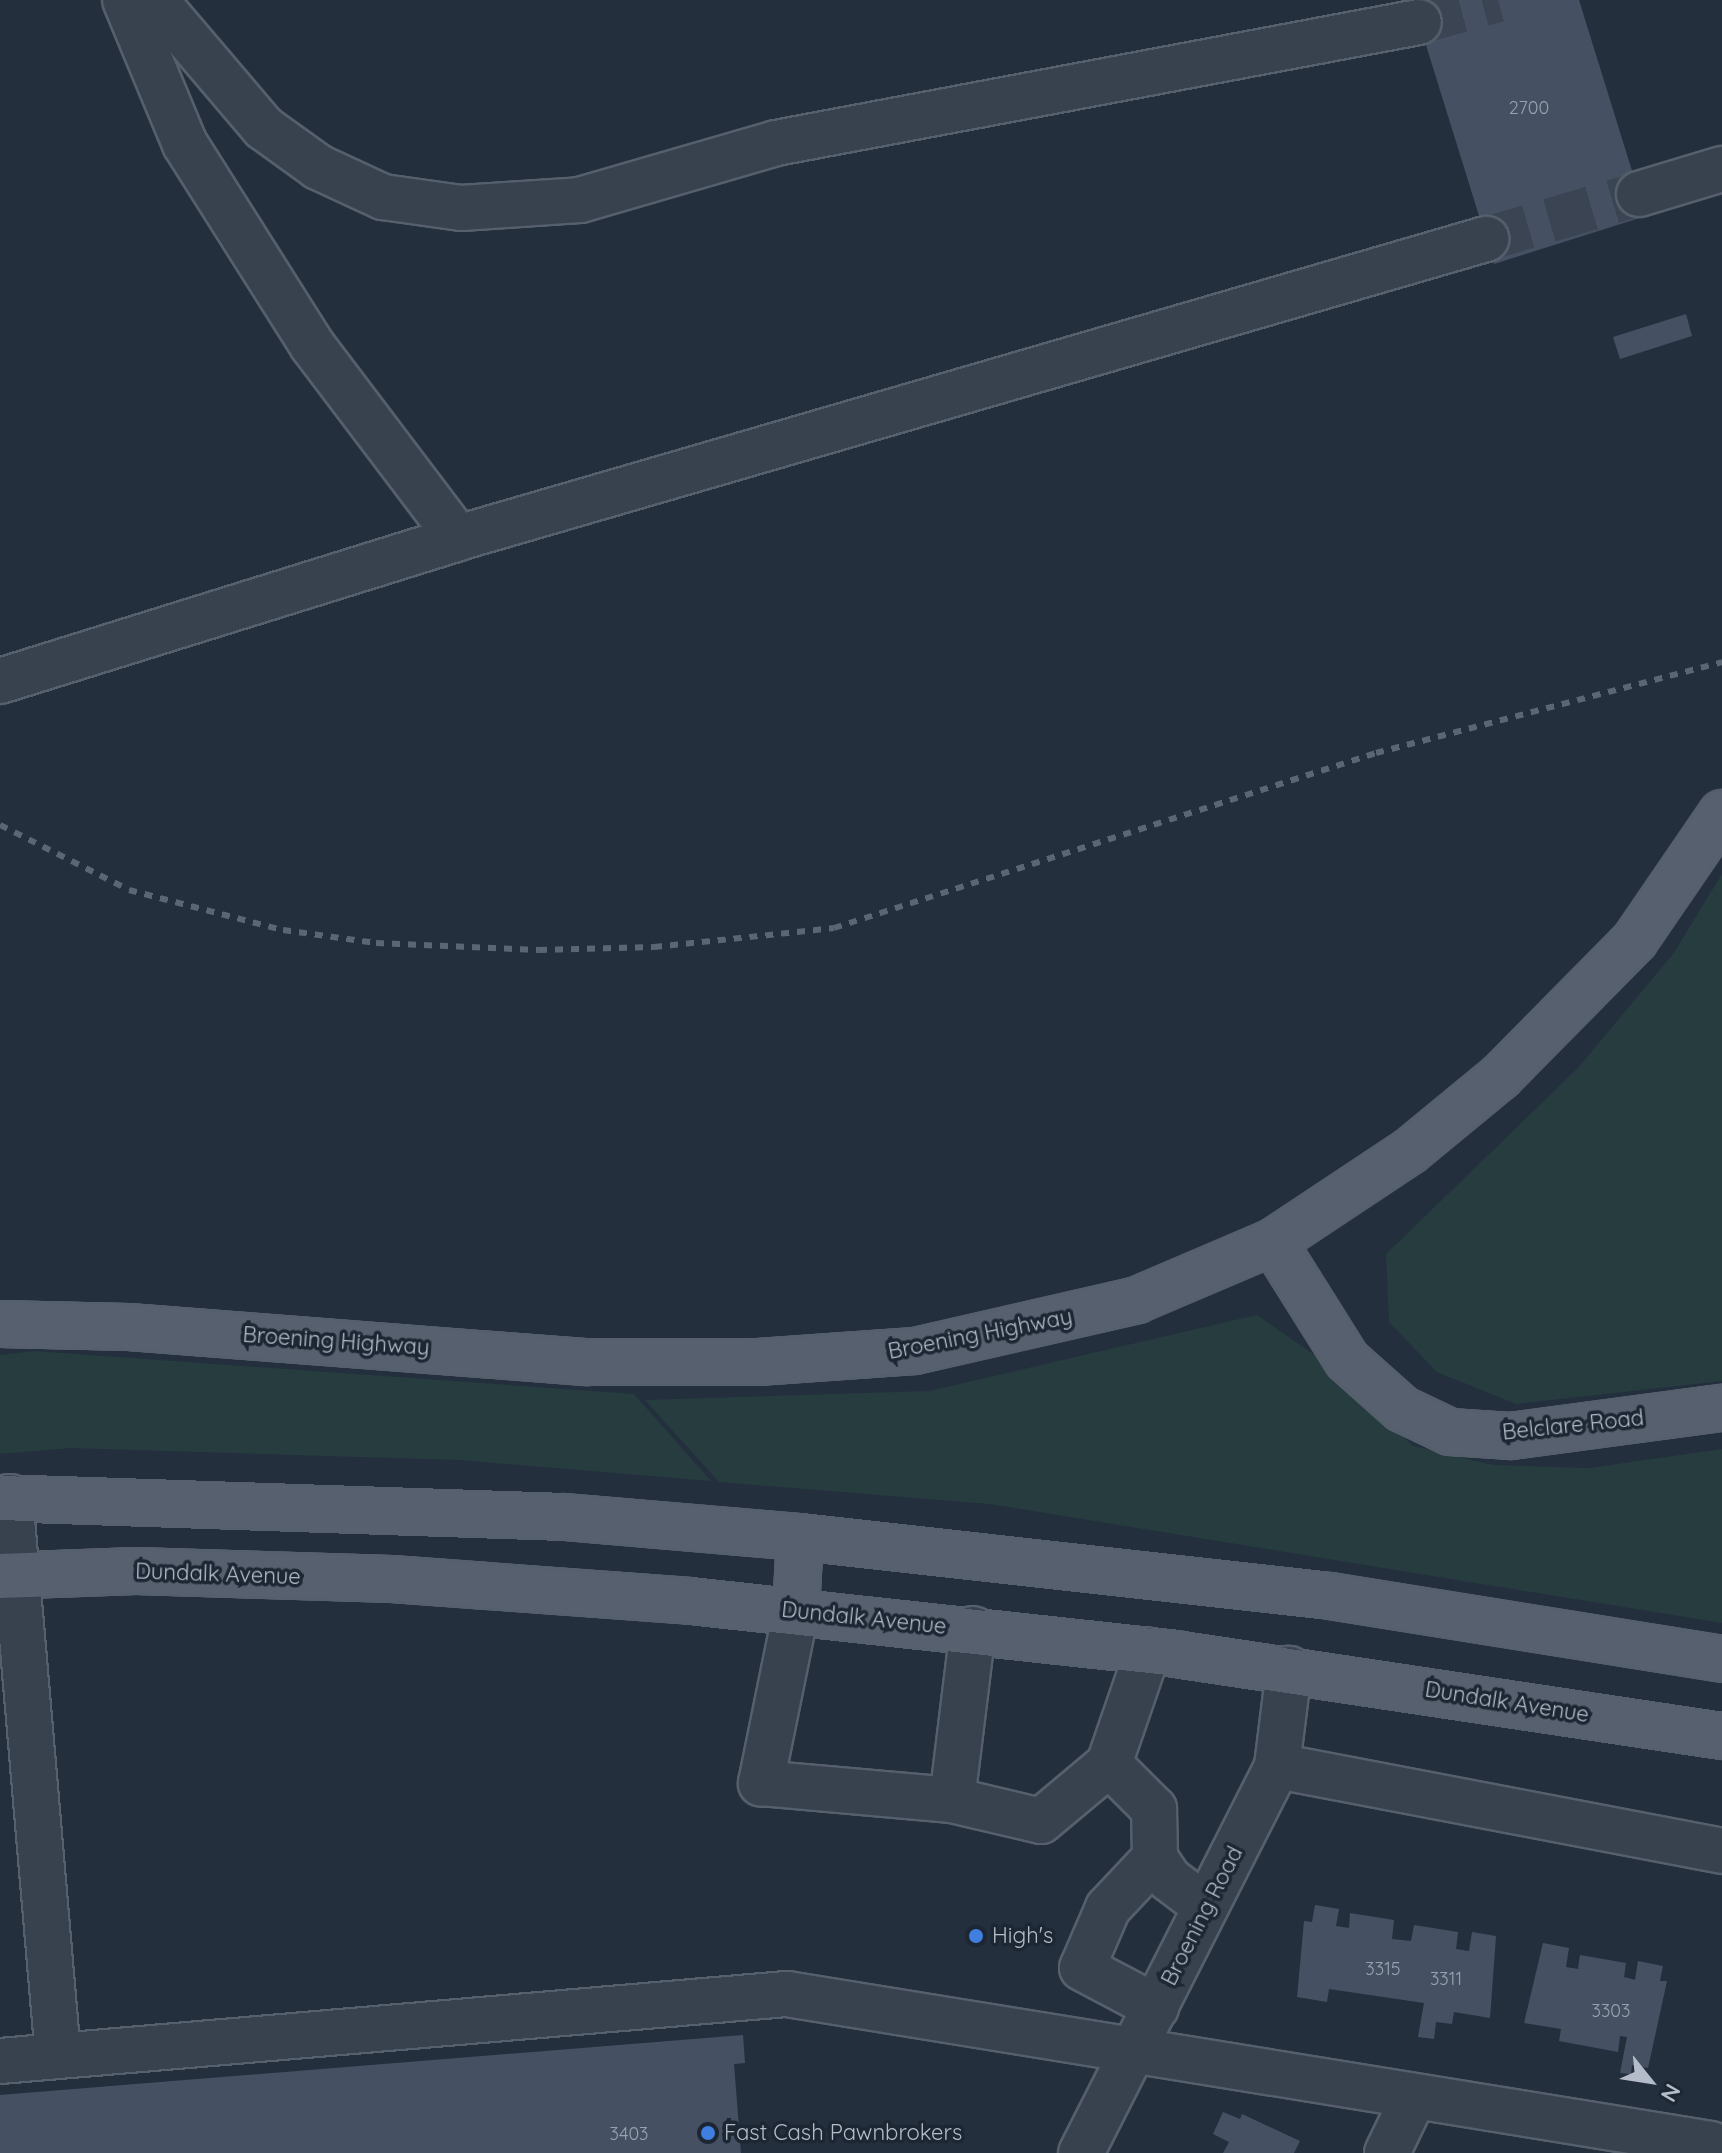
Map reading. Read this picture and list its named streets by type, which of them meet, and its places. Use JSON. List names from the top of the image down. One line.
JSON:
{"streets":{"main road":["Broening Highway","Belclare Road","Dundalk Avenue"],"street":["Broening Road"]},"crossings":[["Broening Highway","Belclare Road"],["Dundalk Avenue","Broening Road"]],"places":["High's","Fast Cash Pawnbrokers"],"house_numbers":["2700","3315","3311","3303","3403"],"north":"bottom right"}
